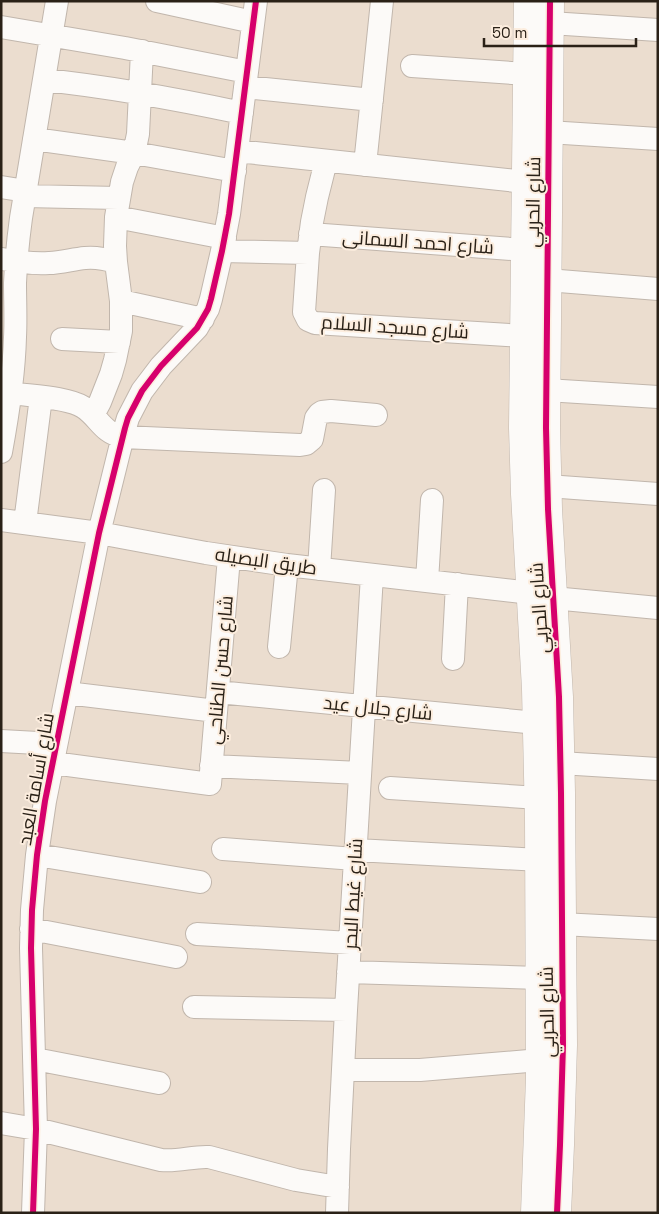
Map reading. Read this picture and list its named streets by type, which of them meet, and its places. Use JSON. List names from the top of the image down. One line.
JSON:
{"streets":{"street":["شارع الحربي","شارع احمد السمانى","شارع مسجد السلام","طريق البصيله","شارع حسن الطناحي","شارع جلال عيد","شارع أسامة العبد","شارع غيط البحر"]},"crossings":[["شارع الحربي","شارع احمد السمانى"],["شارع الحربي","شارع مسجد السلام"],["شارع الحربي","طريق البصيله"],["شارع الحربي","شارع جلال عيد"],["شارع احمد السمانى","شارع مسجد السلام"],["شارع احمد السمانى","شارع أسامة العبد"],["طريق البصيله","شارع حسن الطناحي"],["طريق البصيله","شارع أسامة العبد"],["طريق البصيله","شارع غيط البحر"],["شارع حسن الطناحي","شارع جلال عيد"],["شارع جلال عيد","شارع أسامة العبد"],["شارع جلال عيد","شارع غيط البحر"]],"scale_bar":"50 m"}
